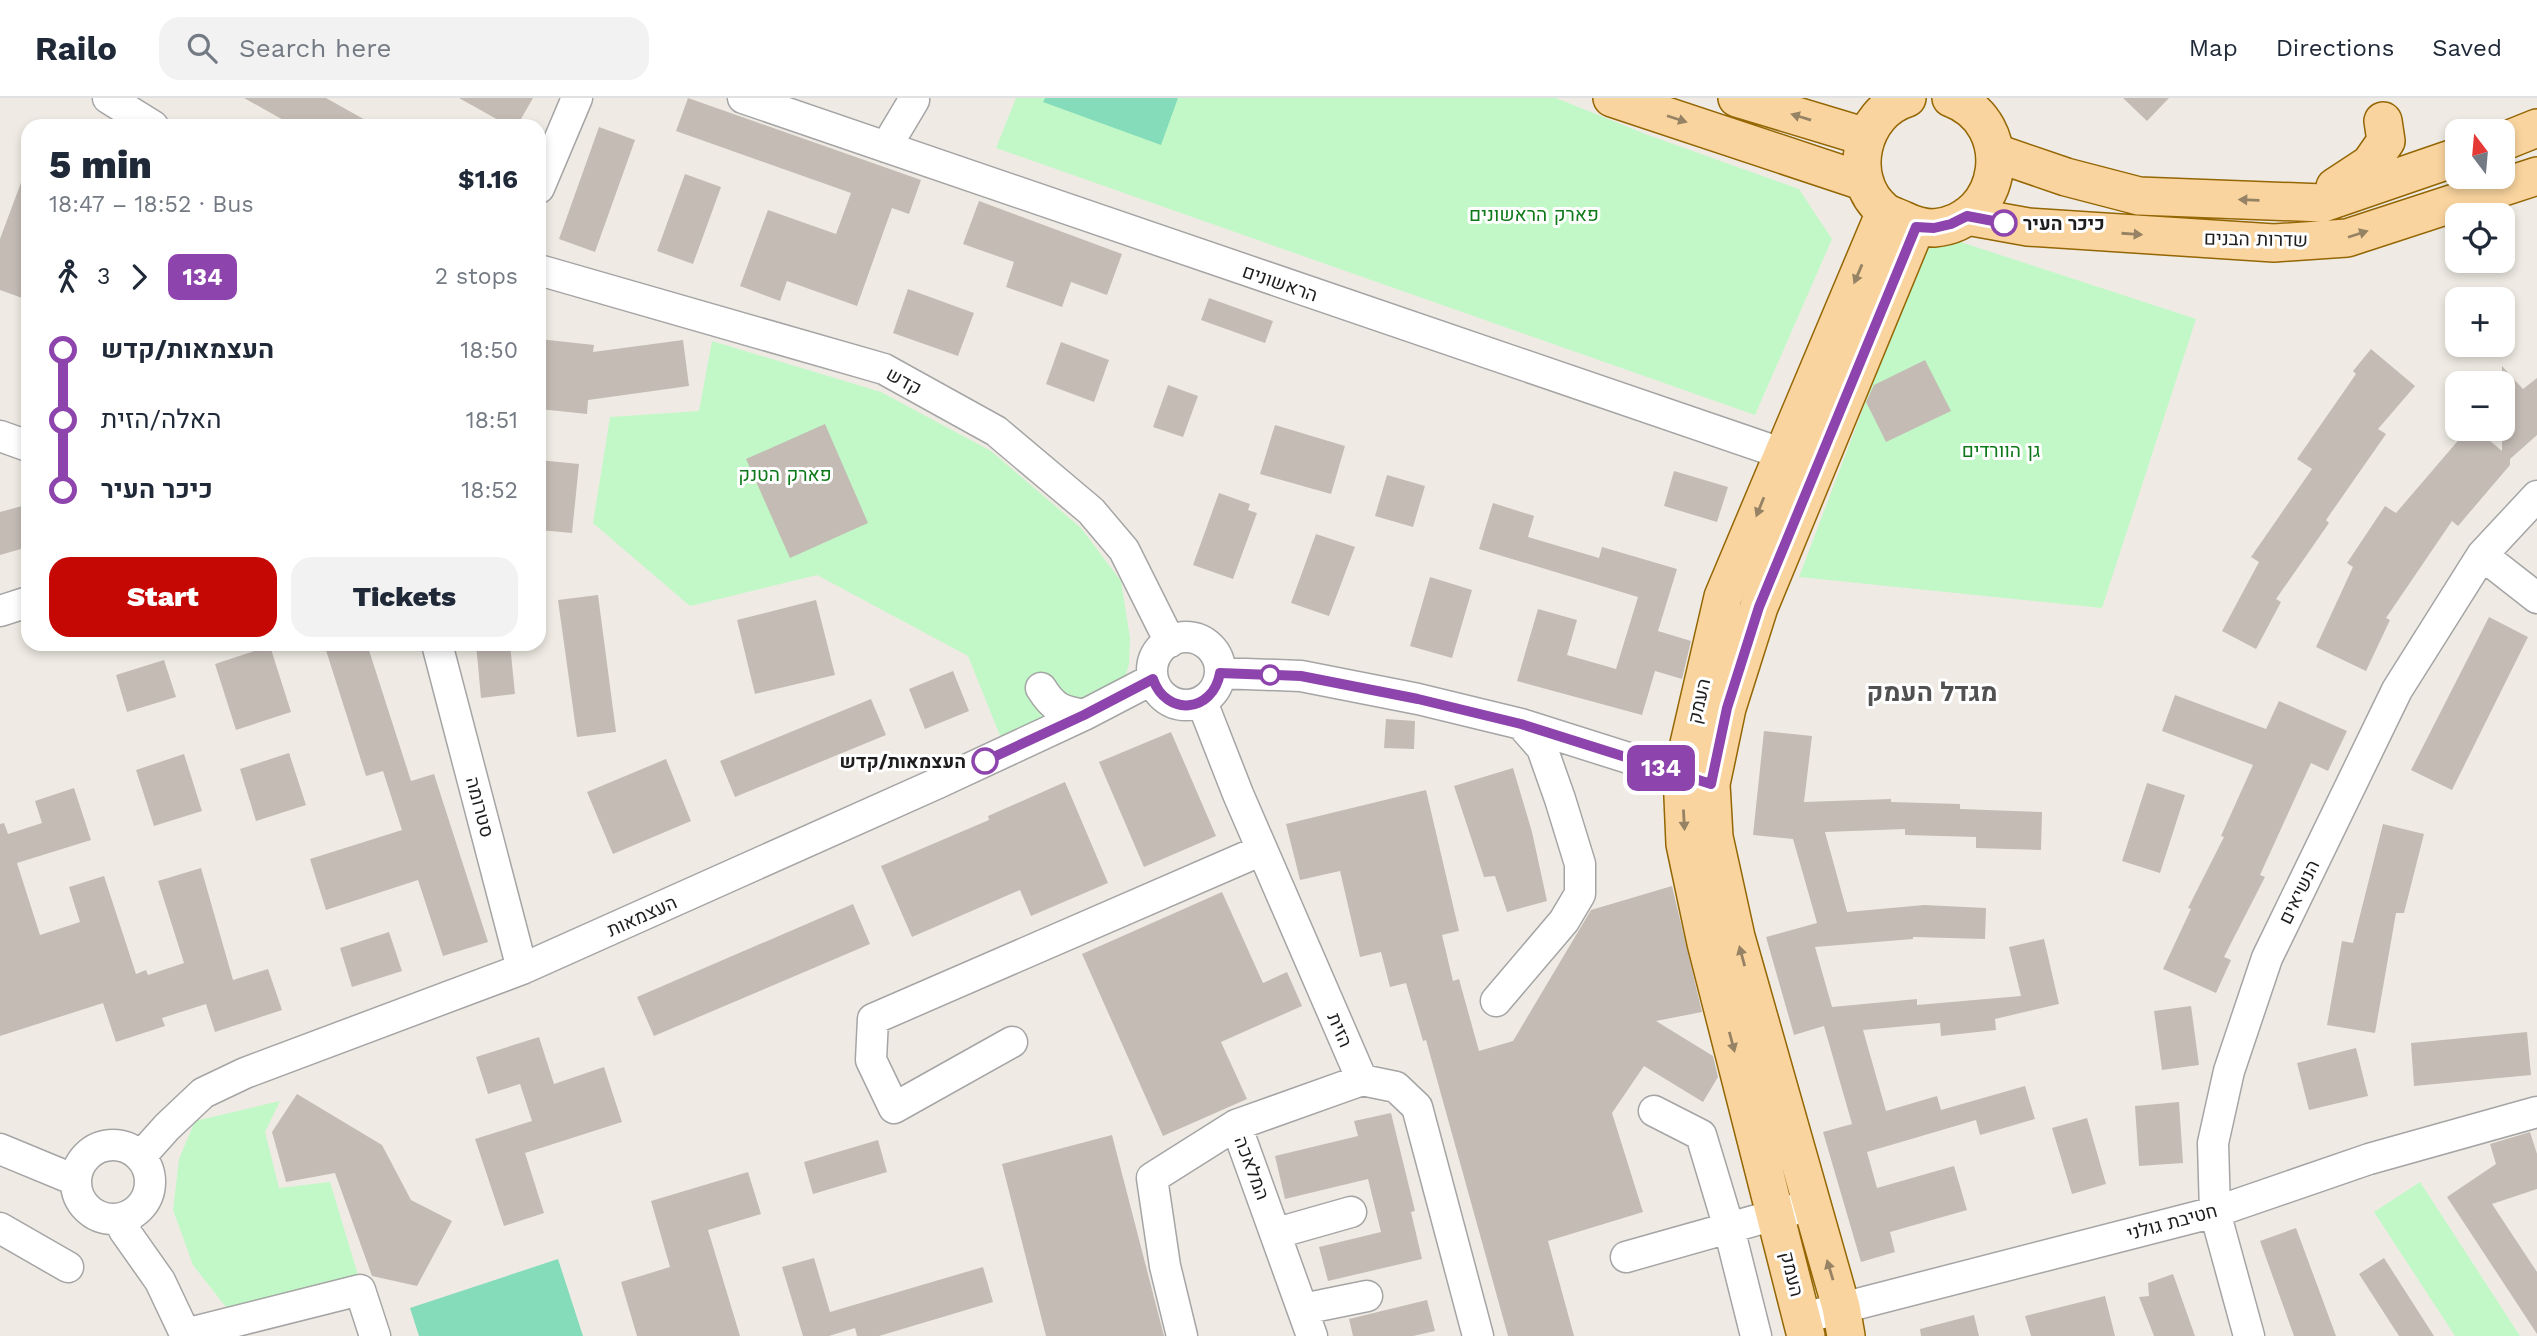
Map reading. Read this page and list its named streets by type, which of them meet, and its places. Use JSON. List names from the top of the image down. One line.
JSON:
{"streets":{"main road":["שדרות הבנים","העמק"],"street":["הראשונים","קדש","סטרומה","הנשיאים","העצמאות","הזית","המלאכה","חטיבת גולני"]},"crossings":[["הראשונים","העמק"],["קדש","העצמאות"],["קדש","הזית"],["העמק","חטיבת גולני"],["סטרומה","העצמאות"],["הנשיאים","חטיבת גולני"],["העצמאות","הזית"],["הזית","המלאכה"]],"districts":["מגדל העמק"],"parks":["פארק הראשונים","גן הוורדים","פארק הטנק"],"places":["כיכר העיר","העצמאות/קדש"],"lines":["bus line 134"],"north":"top","page":{"header":"Railo","search":"Search here","nav":["Map","Directions","Saved"],"on_map":"134","map_buttons":["+","−"],"heading":["5 min","18:47 – 18:52 · Bus","$1.16"],"legs":["3","134","2 stops"],"list":[{"name":"העצמאות/קדש","value":"18:50"},{"name":"האלה/הזית","value":"18:51"},{"name":"כיכר העיר","value":"18:52"}],"buttons":["Start","Tickets"]}}
